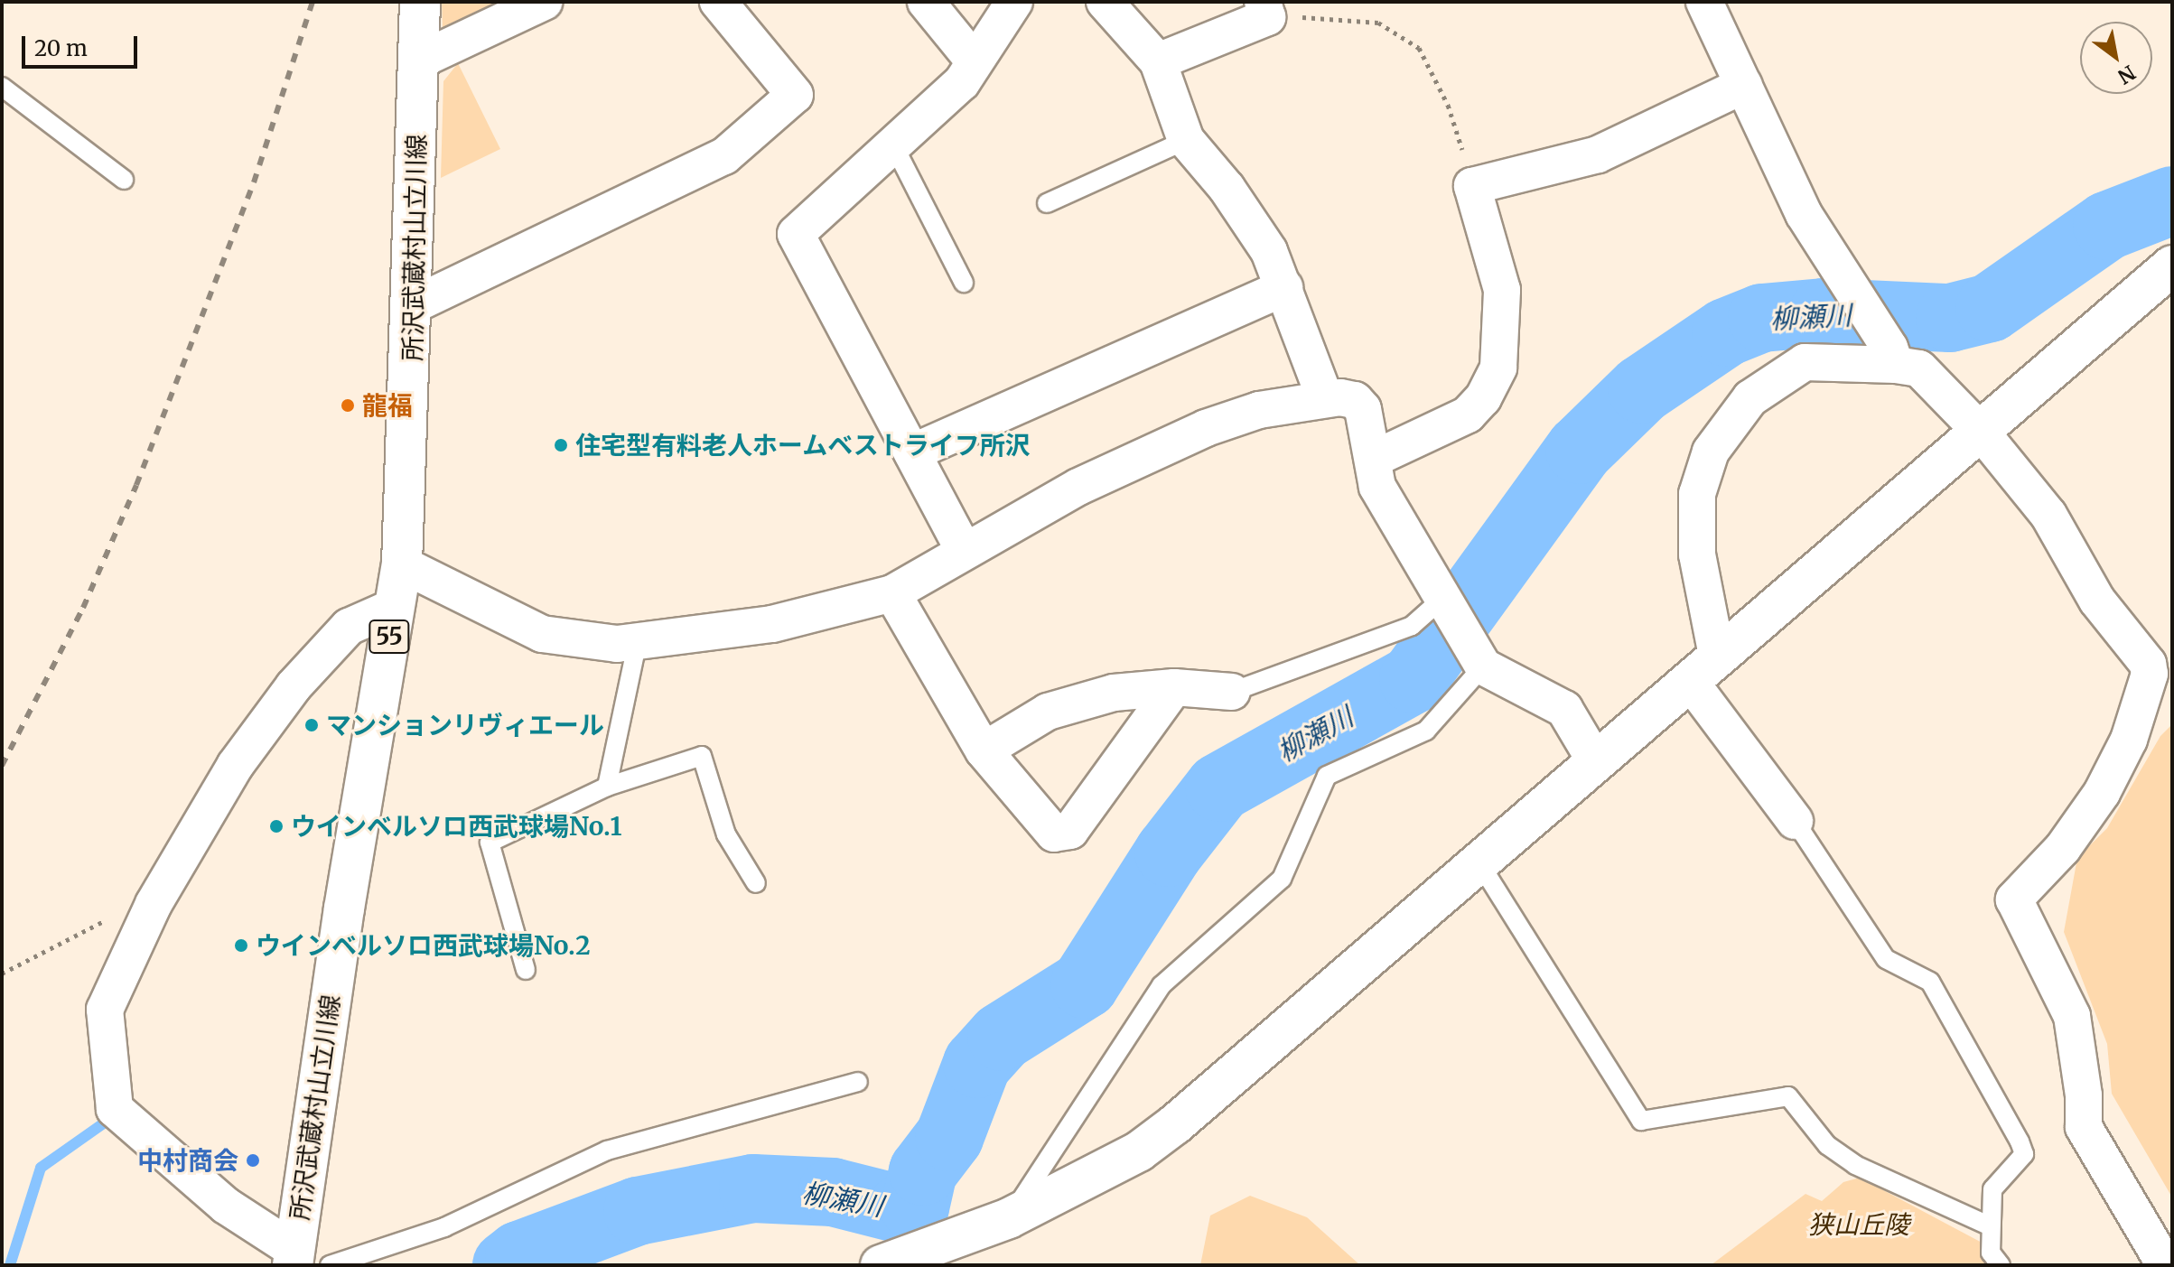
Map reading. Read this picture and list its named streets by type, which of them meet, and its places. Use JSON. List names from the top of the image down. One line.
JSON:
{"streets":{"street":["所沢武蔵村山立川線","55"]},"water":["柳瀬川"],"parks":["狭山丘陵"],"places":["龍福","住宅型有料老人ホームベストライフ所沢","マンションリヴィエール","ウインベルソロ西武球場No.1","ウインベルソロ西武球場No.2","中村商会"],"scale_bar":"20 m","north":"bottom right"}
